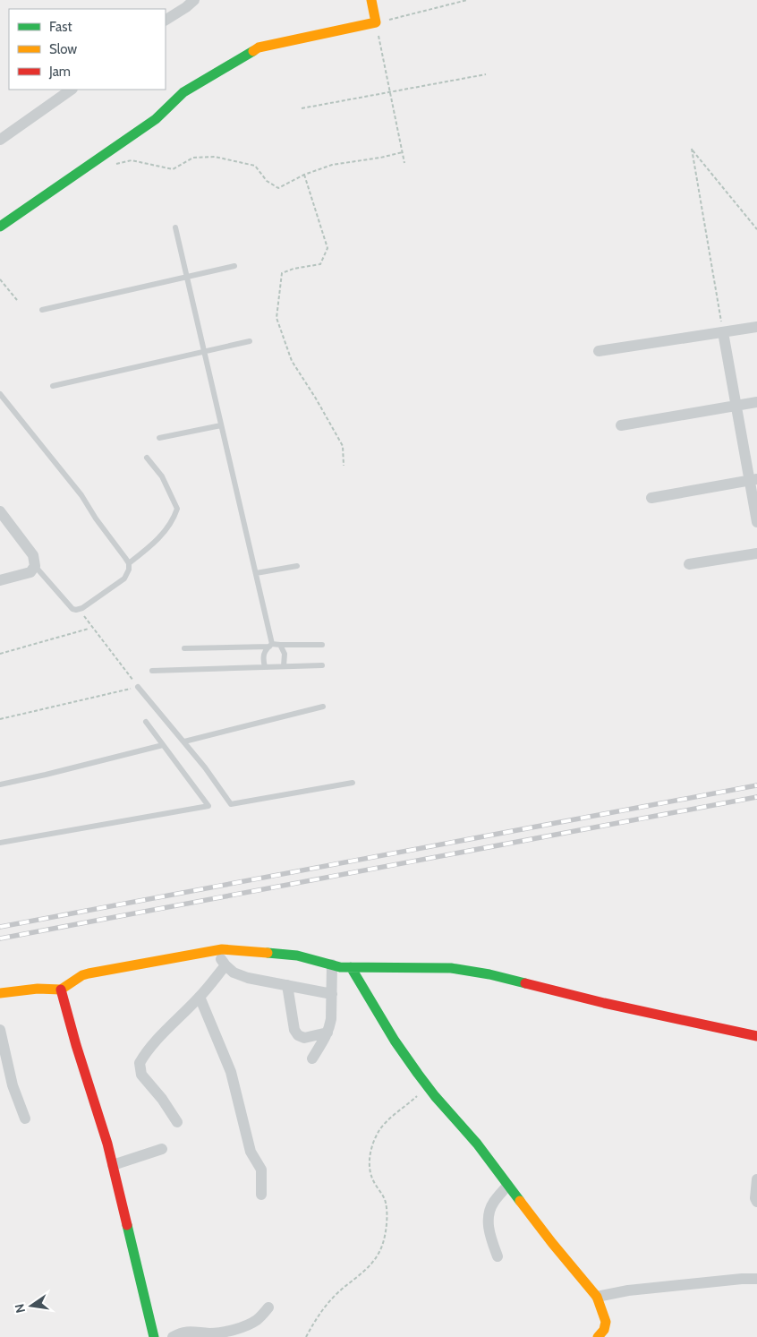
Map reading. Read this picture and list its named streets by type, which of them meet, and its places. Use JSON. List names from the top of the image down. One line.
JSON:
{"legend":["Fast","Slow","Jam"],"north":"left"}
